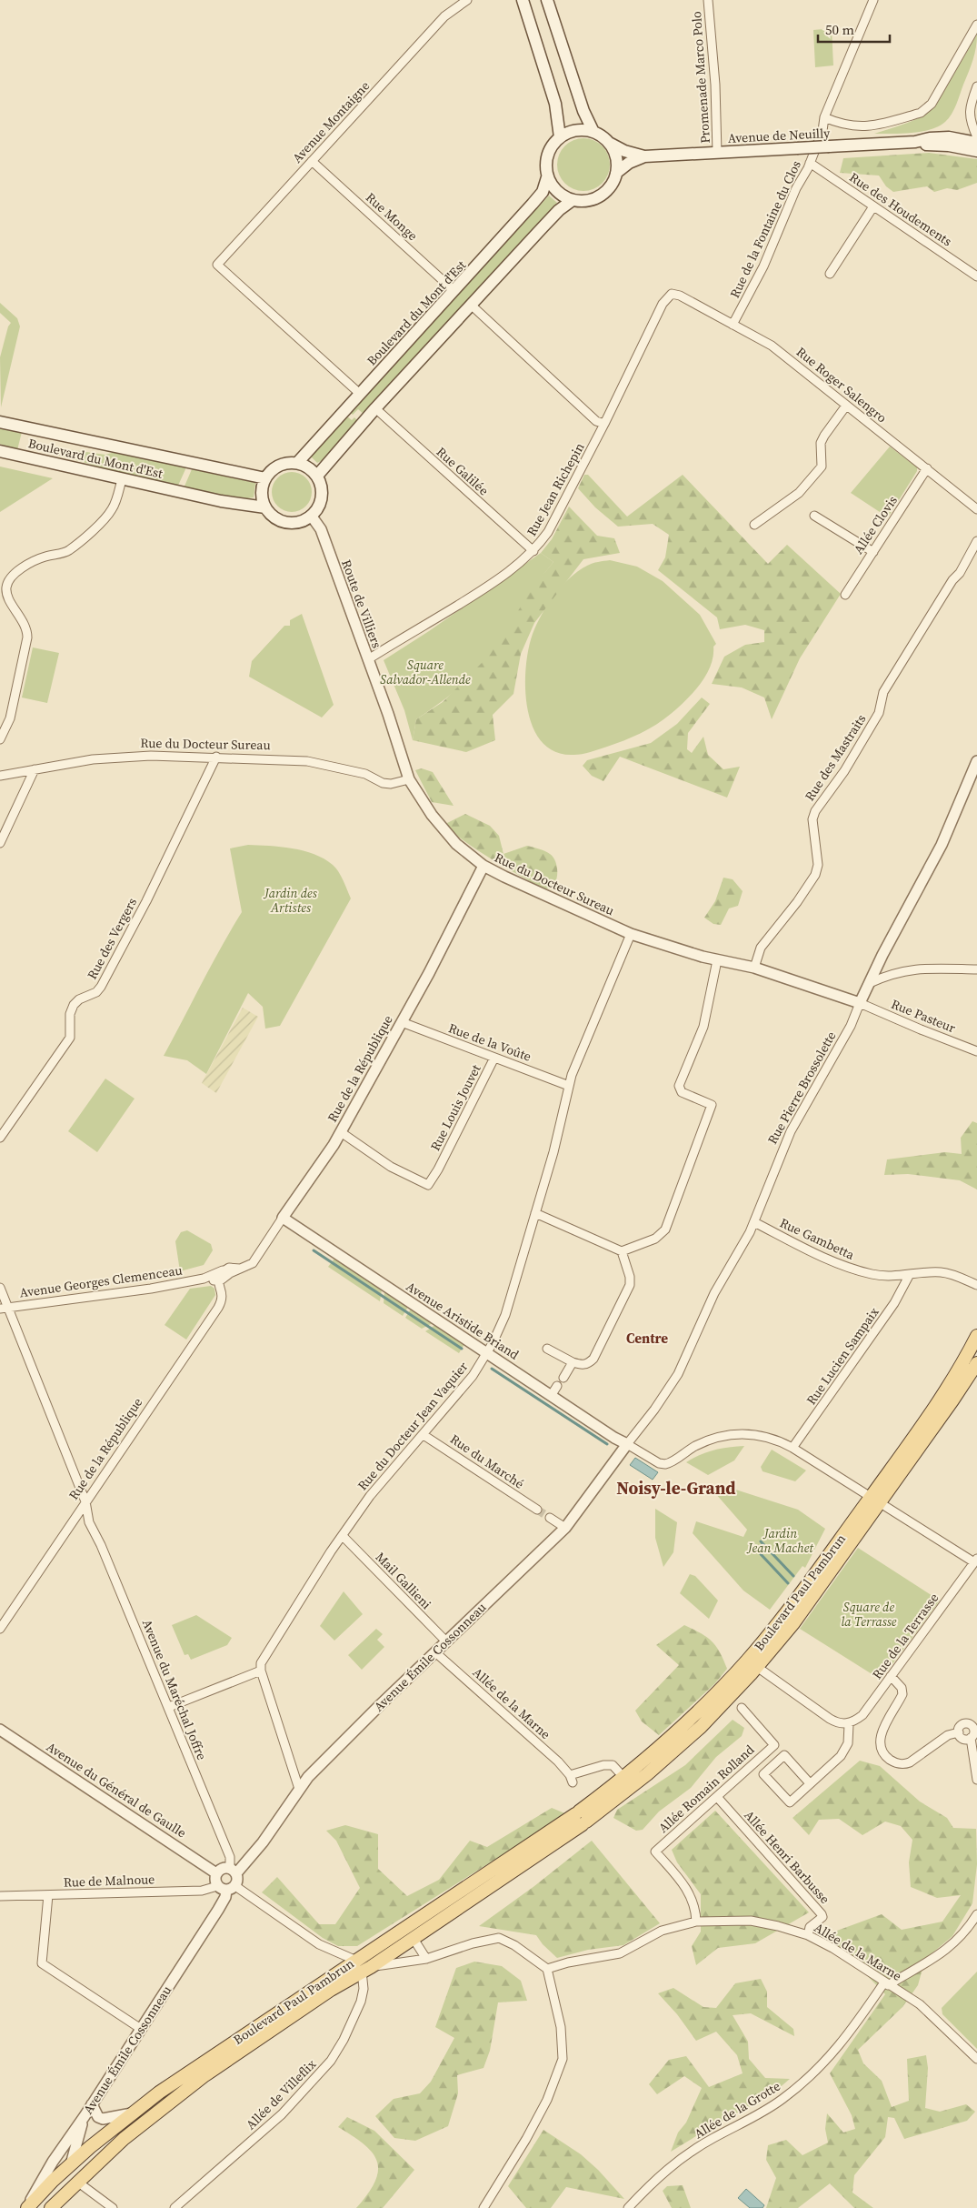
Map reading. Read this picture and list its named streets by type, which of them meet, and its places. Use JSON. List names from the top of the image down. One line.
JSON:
{"streets":{"main road":["Avenue de Neuilly","Boulevard du Mont d'Est","Boulevard Paul Pambrun"],"street":["Promenade Marco Polo","Avenue Montaigne","Rue des Houdements","Rue Monge","Rue de la Fontaine du Clos","Rue Roger Salengro","Rue Galilée","Rue Jean Richepin","Allée Clovis","Route de Villiers","Rue du Docteur Sureau","Rue des Mastraits","Rue des Vergers","Rue Pasteur","Rue de la Voûte","Rue de la République","Rue Pierre Brossolette","Rue Louis Jouvet","Rue Gambetta","Avenue Georges Clemenceau","Avenue Aristide Briand","Rue Lucien Sampaix","Rue du Docteur Jean Vaquier","Rue du Marché","Mail Gallieni","Rue de la Terrasse","Avenue Émile Cossonneau","Avenue du Maréchal Joffre","Allée de la Marne","Allée Romain Rolland","Avenue du Général de Gaulle","Allée Henri Barbusse","Rue de Malnoue","Allée de Villeflix","Allée de la Grotte"]},"crossings":[["Promenade Marco Polo","Avenue de Neuilly"],["Avenue Montaigne","Rue Monge"],["Avenue Montaigne","Boulevard du Mont d'Est"],["Avenue de Neuilly","Boulevard du Mont d'Est"],["Rue des Houdements","Rue de la Fontaine du Clos"],["Rue Monge","Boulevard du Mont d'Est"],["Rue de la Fontaine du Clos","Rue Roger Salengro"],["Boulevard du Mont d'Est","Route de Villiers"],["Rue Roger Salengro","Rue Jean Richepin"],["Rue Roger Salengro","Allée Clovis"],["Rue Galilée","Rue Jean Richepin"],["Rue Jean Richepin","Route de Villiers"],["Route de Villiers","Rue du Docteur Sureau"],["Rue du Docteur Sureau","Rue des Mastraits"],["Rue du Docteur Sureau","Rue des Vergers"],["Rue du Docteur Sureau","Rue Pasteur"],["Rue du Docteur Sureau","Rue de la République"],["Rue du Docteur Sureau","Rue Pierre Brossolette"],["Rue du Docteur Sureau","Rue du Docteur Jean Vaquier"],["Rue Pasteur","Rue Pierre Brossolette"],["Rue de la Voûte","Rue de la République"],["Rue de la Voûte","Rue Louis Jouvet"],["Rue de la Voûte","Rue du Docteur Jean Vaquier"],["Rue de la République","Rue Louis Jouvet"],["Rue de la République","Avenue Georges Clemenceau"],["Rue de la République","Avenue Aristide Briand"],["Rue de la République","Avenue du Maréchal Joffre"],["Rue Pierre Brossolette","Rue Gambetta"],["Rue Pierre Brossolette","Avenue Aristide Briand"],["Rue Pierre Brossolette","Avenue Émile Cossonneau"],["Rue Gambetta","Rue Lucien Sampaix"],["Avenue Georges Clemenceau","Avenue du Maréchal Joffre"],["Avenue Aristide Briand","Rue du Docteur Jean Vaquier"],["Avenue Aristide Briand","Avenue Émile Cossonneau"],["Rue du Docteur Jean Vaquier","Rue du Marché"],["Rue du Docteur Jean Vaquier","Mail Gallieni"],["Mail Gallieni","Avenue Émile Cossonneau"],["Boulevard Paul Pambrun","Avenue Émile Cossonneau"],["Boulevard Paul Pambrun","Allée de la Marne"],["Boulevard Paul Pambrun","Allée de Villeflix"],["Avenue Émile Cossonneau","Avenue du Maréchal Joffre"],["Avenue Émile Cossonneau","Allée de la Marne"],["Avenue Émile Cossonneau","Avenue du Général de Gaulle"],["Avenue Émile Cossonneau","Rue de Malnoue"],["Avenue du Maréchal Joffre","Avenue du Général de Gaulle"],["Avenue du Maréchal Joffre","Rue de Malnoue"],["Allée de la Marne","Allée Romain Rolland"],["Allée de la Marne","Allée Henri Barbusse"],["Allée de la Marne","Allée de la Grotte"],["Allée Romain Rolland","Allée Henri Barbusse"],["Avenue du Général de Gaulle","Rue de Malnoue"]],"districts":["Centre","Noisy-le-Grand"],"parks":["Square Salvador-Allende","Jardin des Artistes","Jardin Jean Machet","Square de la Terrasse"],"scale_bar":"50 m"}
